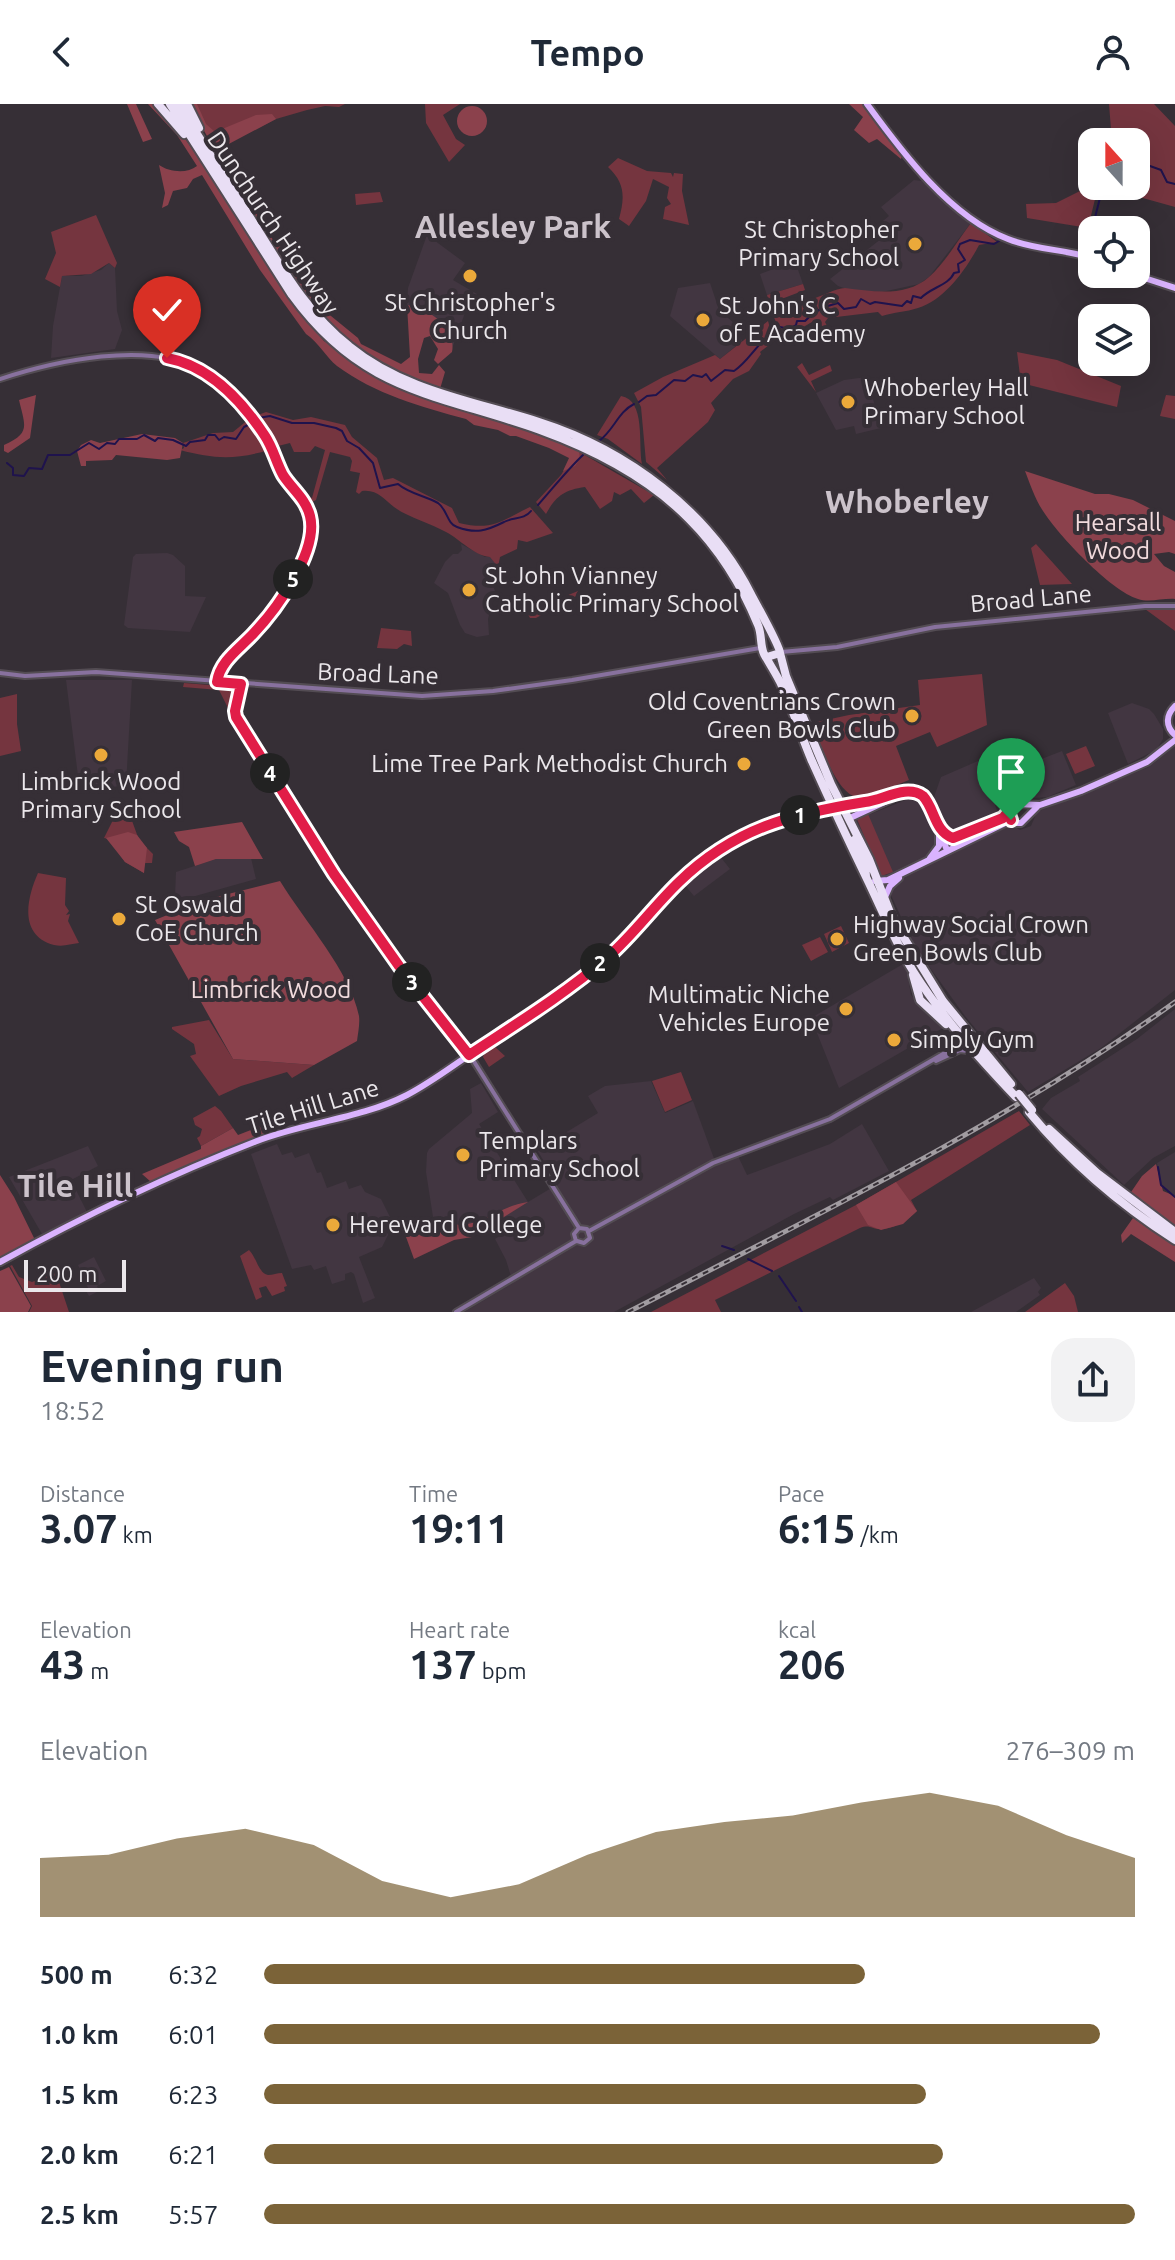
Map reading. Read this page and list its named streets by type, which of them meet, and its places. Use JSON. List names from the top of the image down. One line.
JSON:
{"streets":{"highway":["Dunchurch Highway"],"main road":["Tile Hill Lane"],"street":["Broad Lane"]},"crossings":[["Dunchurch Highway","Broad Lane"]],"districts":["Allesley Park","Whoberley","Tile Hill"],"parks":["Hearsall Wood","Limbrick Wood"],"places":["St Christopher Primary School","St Christopher's Church","St John's C of E Academy","Whoberley Hall Primary School","St John Vianney Catholic Primary School","Old Coventrians Crown Green Bowls Club","Limbrick Wood Primary School","Lime Tree Park Methodist Church","St Oswald CoE Church","Highway Social Crown Green Bowls Club","Multimatic Niche Vehicles Europe","Simply Gym","Templars Primary School","Hereward College"],"scale_bar":"200 m","north":"top","page":{"header":"Tempo","pins":["5","4","1","2","3"],"scale":"200 m","heading":["Evening run","18:52"],"stats":[["Distance","3.07 km"],["Time","19:11"],["Pace","6:15 /km"],["Elevation","43 m"],["Heart rate","137 bpm"],["kcal","206"]],"chart":["Elevation","276–309 m"],"list":[{"name":"500 m","note":"6:32"},{"name":"1.0 km","note":"6:01"},{"name":"1.5 km","note":"6:23"},{"name":"2.0 km","note":"6:21"},{"name":"2.5 km","note":"5:57"}]}}
